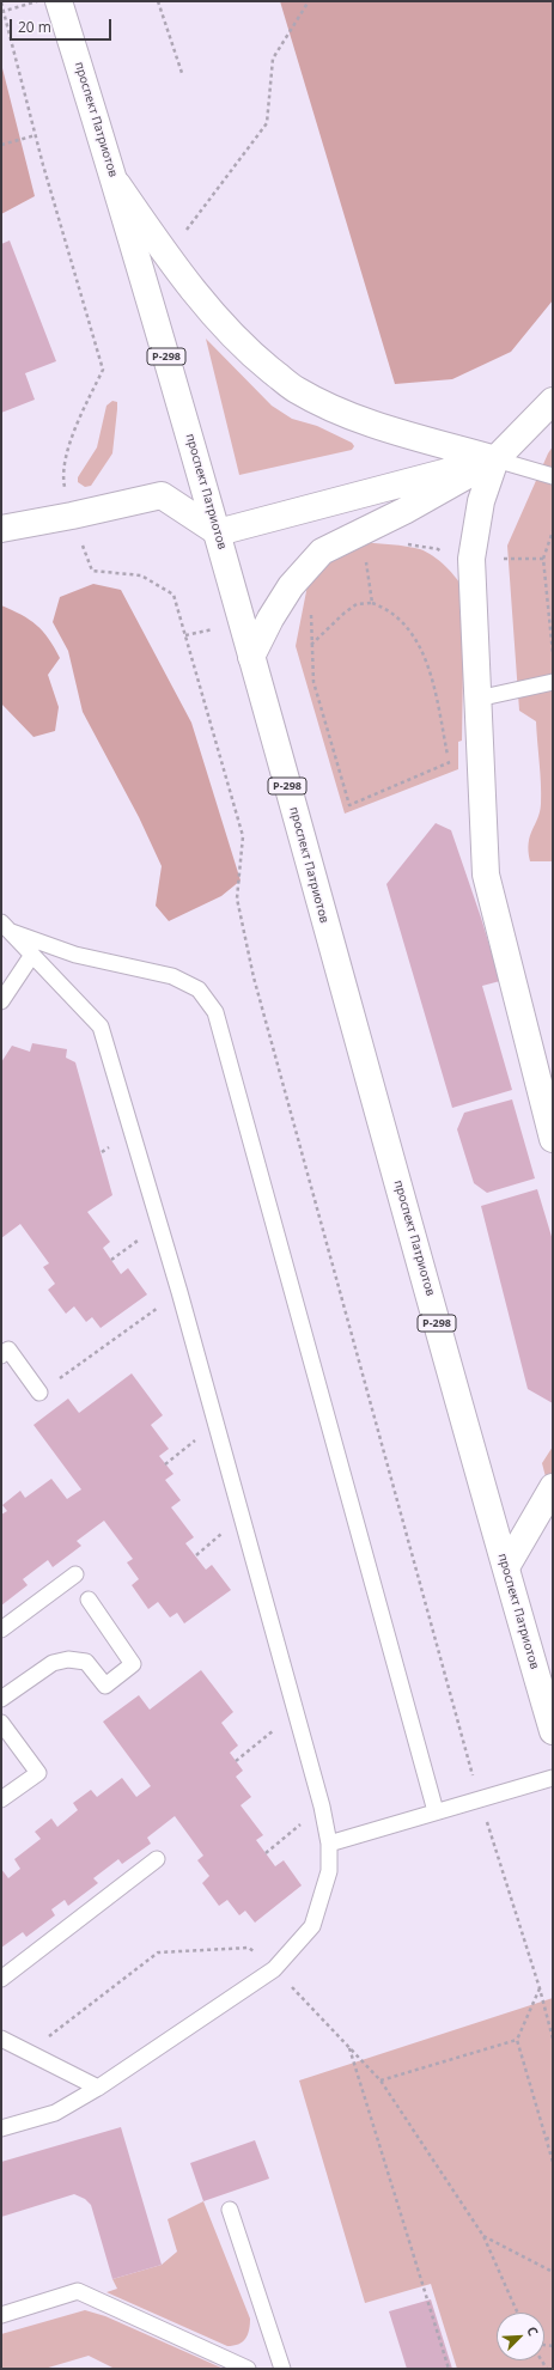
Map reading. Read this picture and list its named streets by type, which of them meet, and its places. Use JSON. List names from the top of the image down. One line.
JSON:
{"streets":{"main road":["проспект Патриотов","Р-298"]},"scale_bar":"20 m","north":"top right"}
